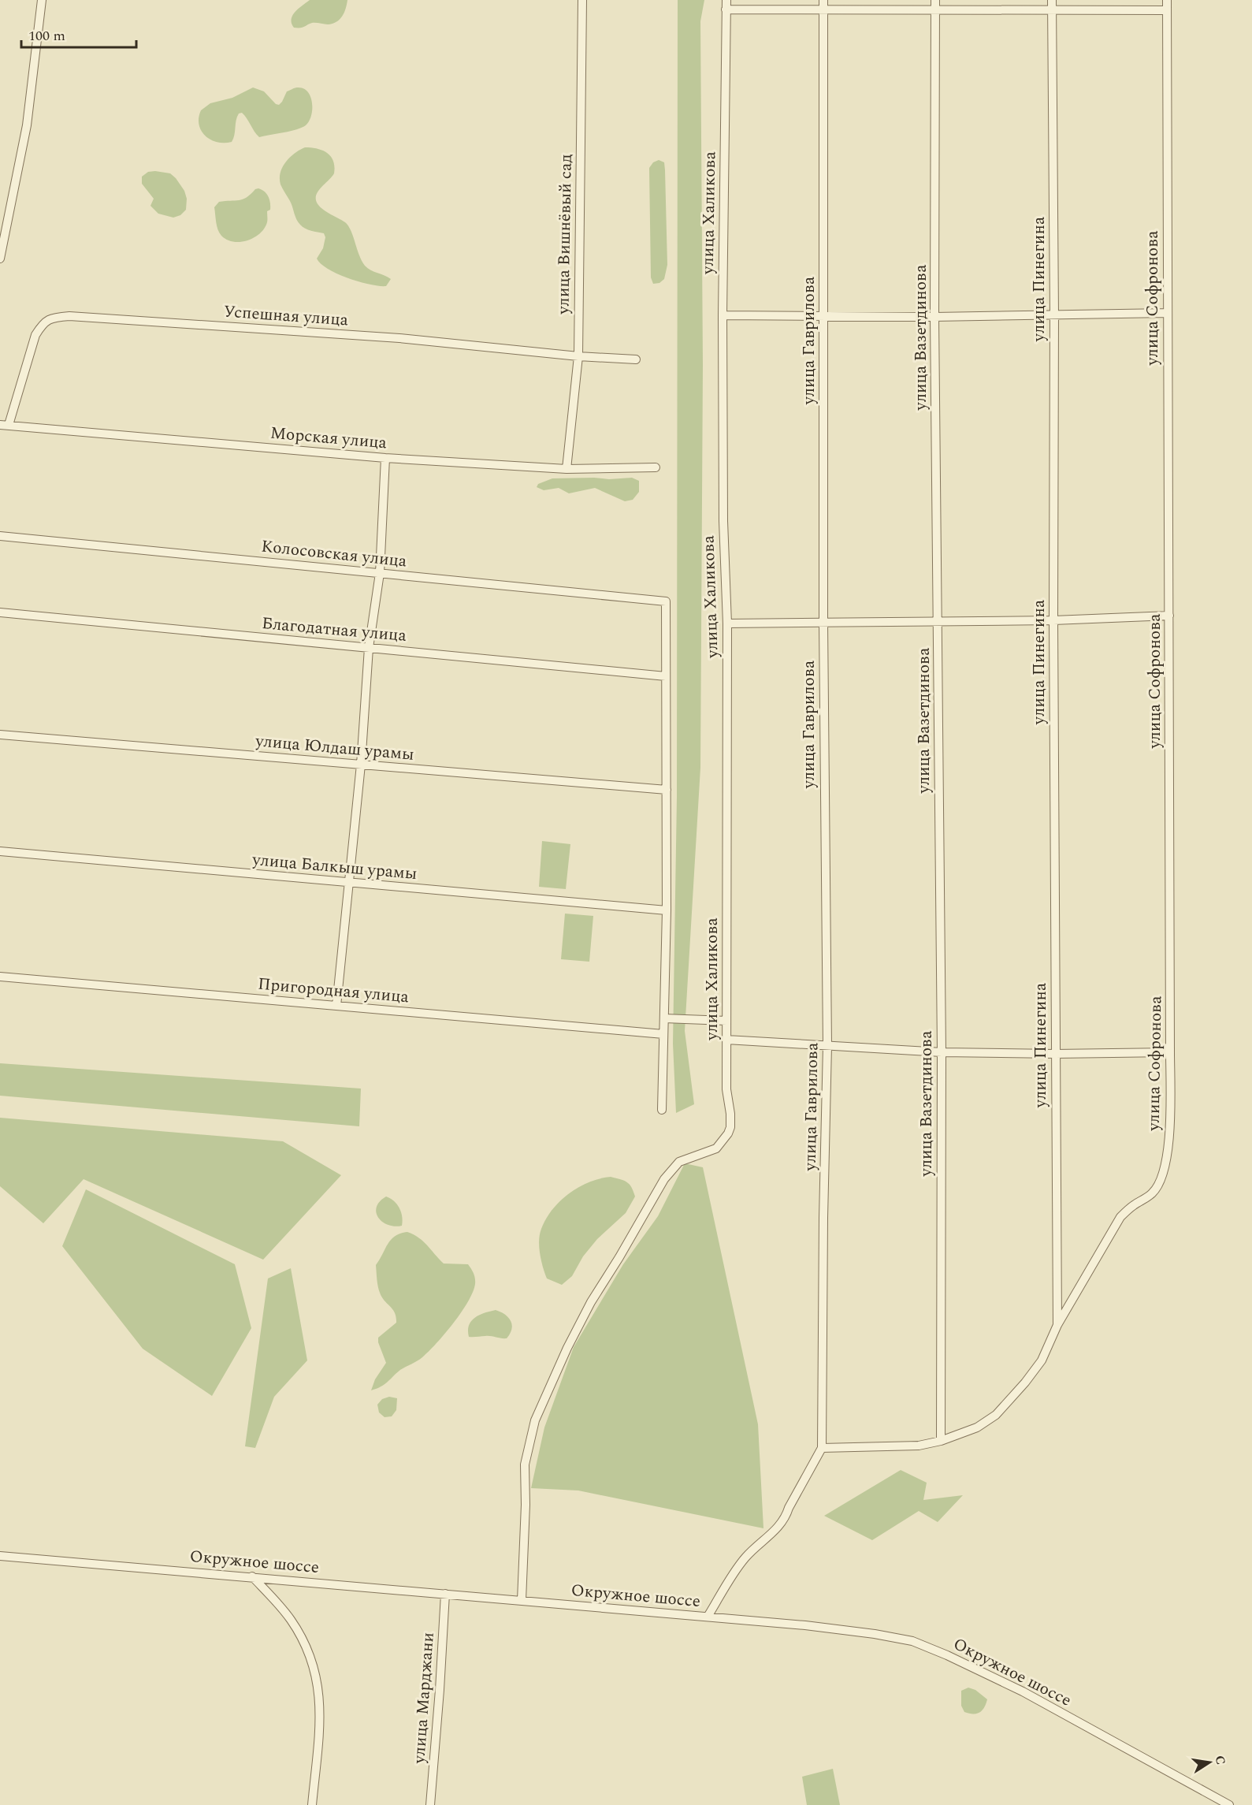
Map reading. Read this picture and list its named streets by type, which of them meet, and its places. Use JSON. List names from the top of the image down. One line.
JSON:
{"streets":{"street":["улица Халикова","улица Вишнёвый сад","улица Пинегина","улица Софронова","Успешная улица","улица Вазетдинова","улица Гаврилова","Морская улица","Колосовская улица","Благодатная улица","улица Юлдаш урамы","улица Балкыш урамы","Пригородная улица","Окружное шоссе","улица Марджани"]},"crossings":[["улица Халикова","Окружное шоссе"],["улица Вишнёвый сад","Успешная улица"],["улица Вишнёвый сад","Морская улица"],["улица Пинегина","улица Софронова"],["улица Софронова","улица Вазетдинова"],["улица Софронова","улица Гаврилова"],["Успешная улица","Морская улица"],["Колосовская улица","Благодатная улица"],["Окружное шоссе","улица Марджани"]],"scale_bar":"100 m","north":"right"}
